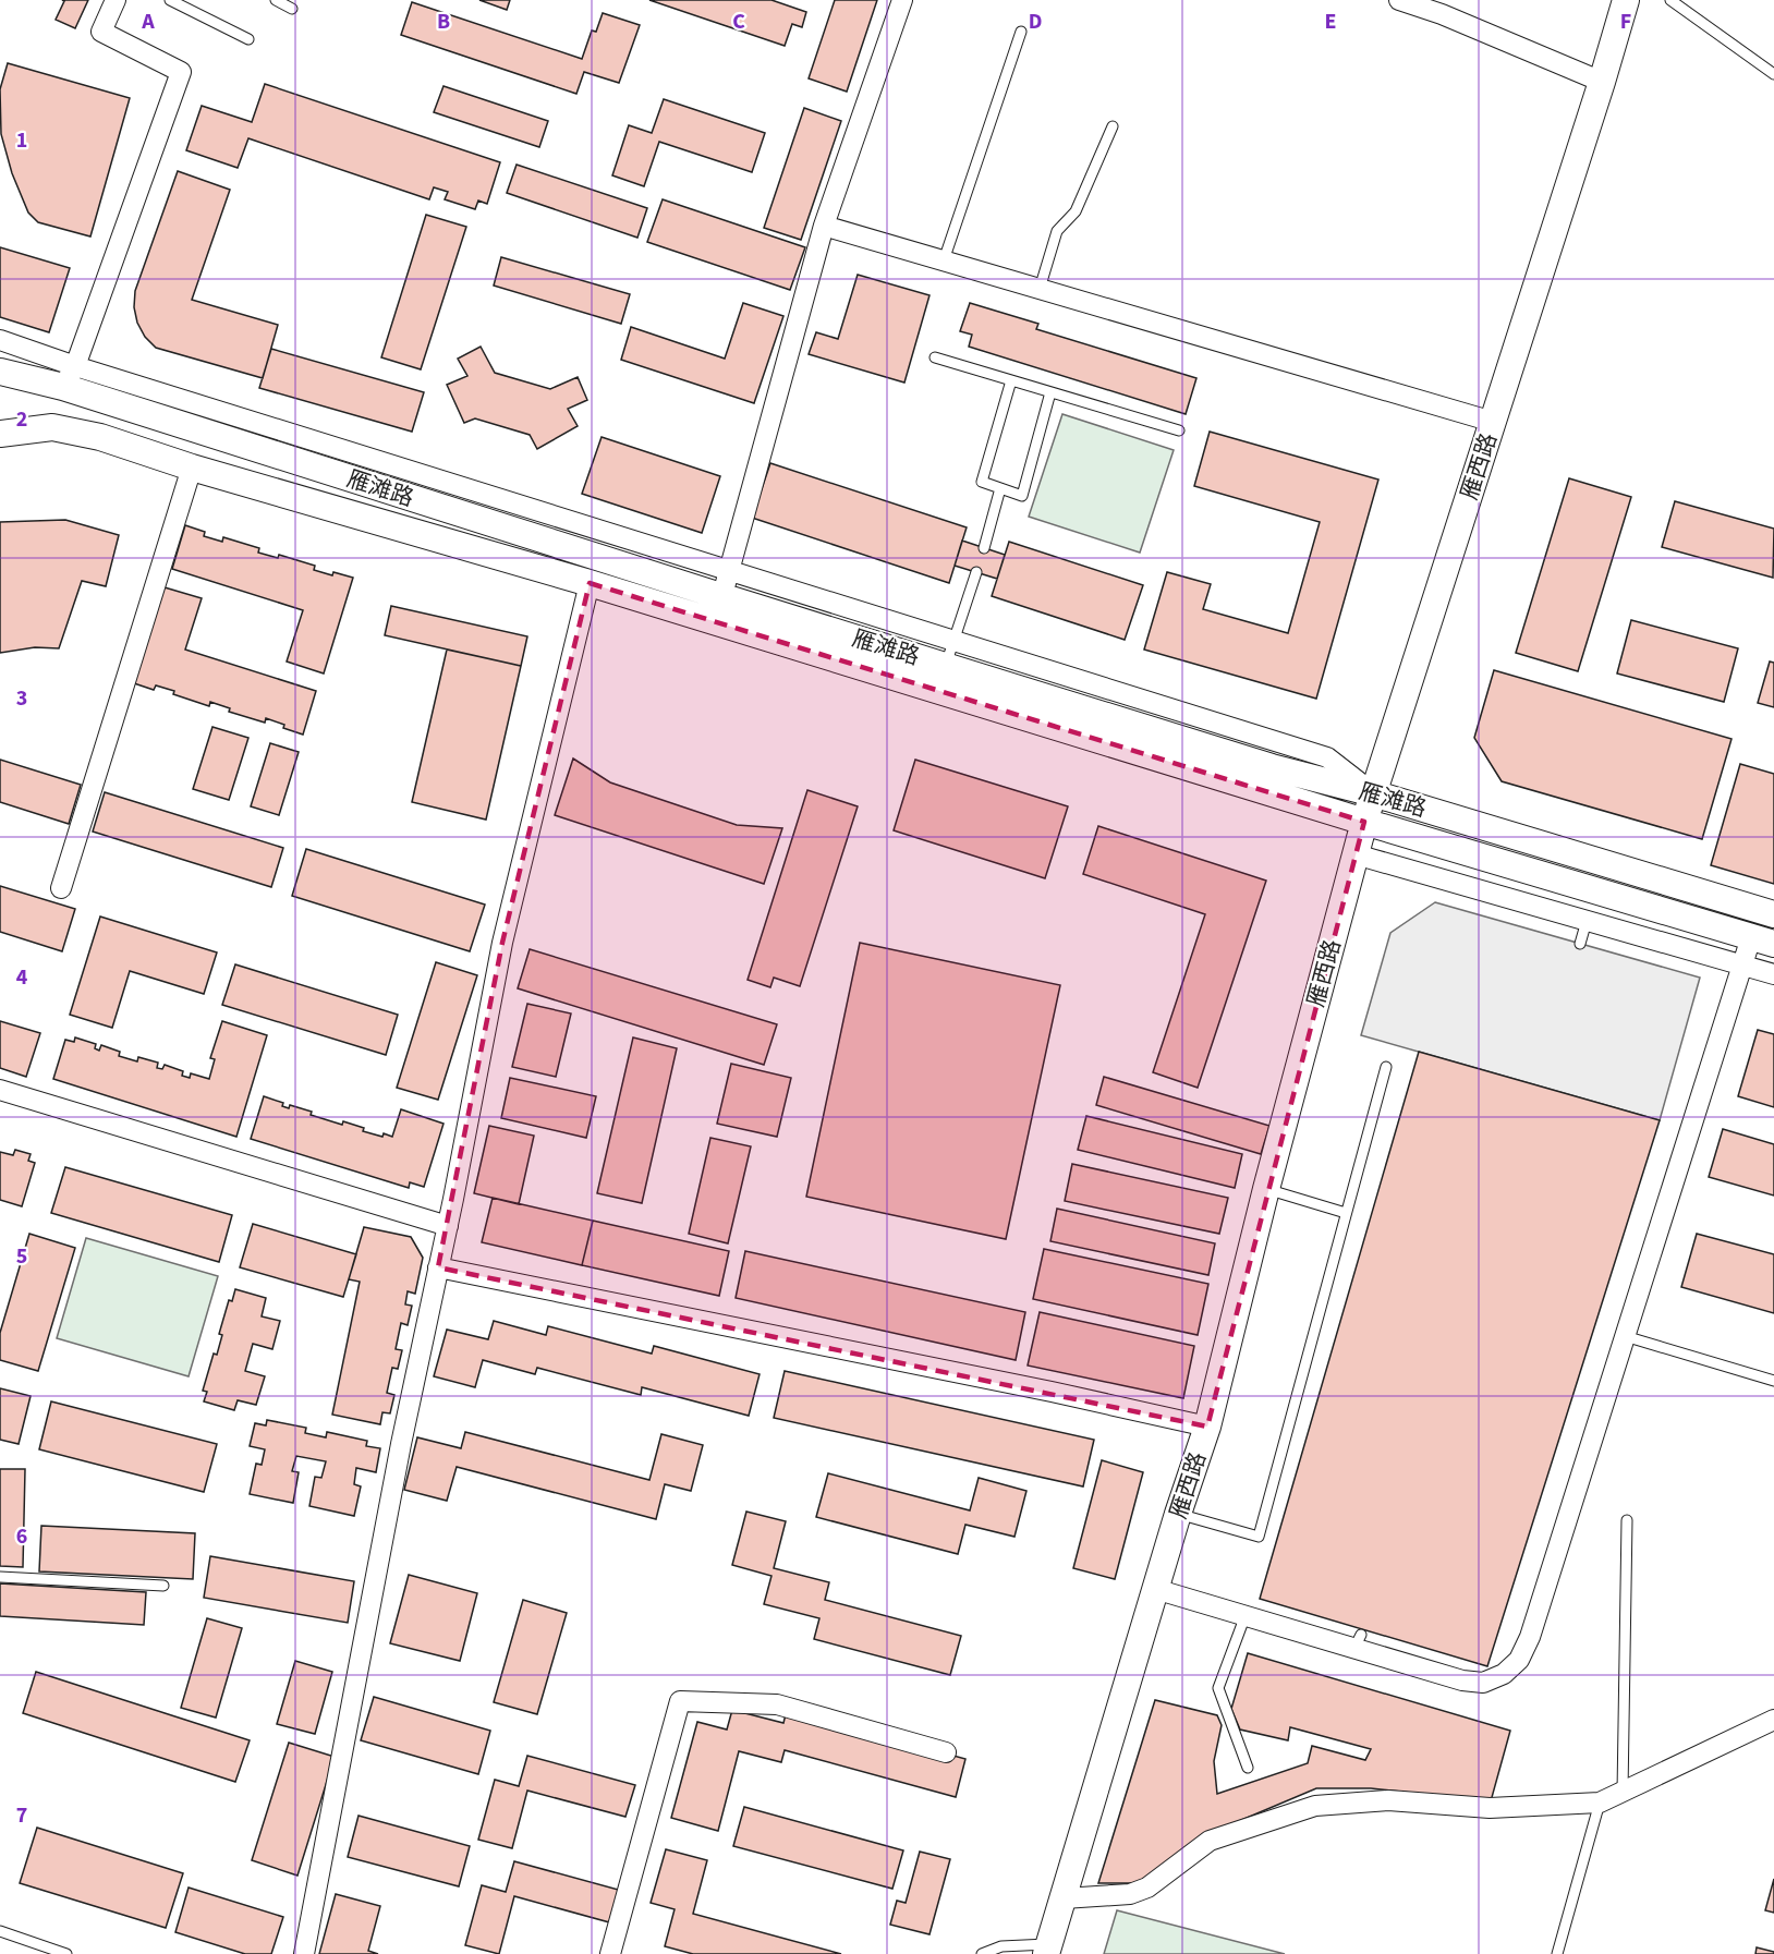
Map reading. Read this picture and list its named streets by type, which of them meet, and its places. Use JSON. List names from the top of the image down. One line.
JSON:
{"streets":{"main road":["雁西路","雁滩路"]},"crossings":[["雁西路","雁滩路"]],"grid":{"columns":["A","B","C","D","E","F"],"rows":["1","2","3","4","5","6","7"]}}
